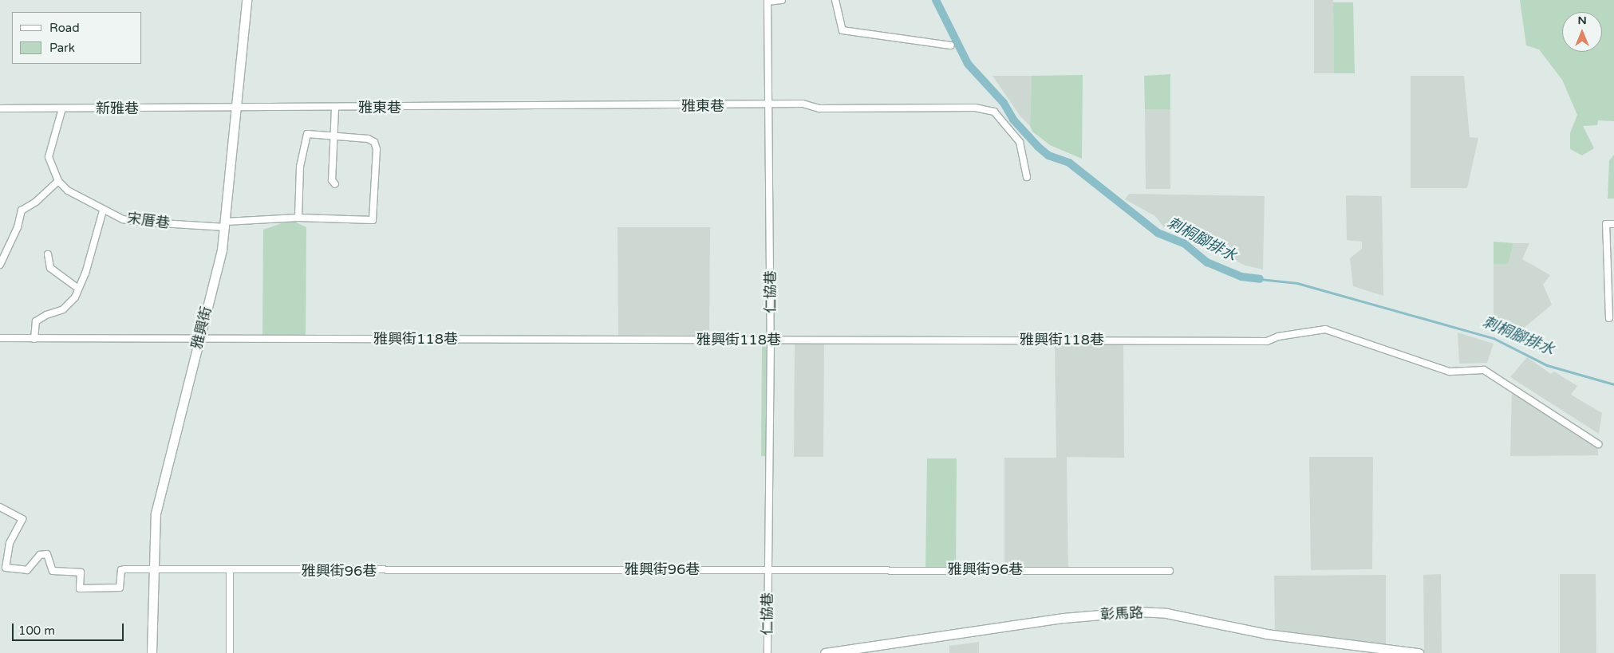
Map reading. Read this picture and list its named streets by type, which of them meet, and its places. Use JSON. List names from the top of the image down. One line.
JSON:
{"streets":{"street":["雅東巷","新雅巷","宋厝巷","仁協巷","雅興街","雅興街118巷","雅興街96巷","彰馬路"]},"crossings":[["雅東巷","新雅巷"],["雅東巷","仁協巷"],["雅東巷","雅興街"],["新雅巷","宋厝巷"],["新雅巷","雅興街"],["宋厝巷","雅興街"],["仁協巷","雅興街118巷"],["仁協巷","雅興街96巷"],["雅興街","雅興街118巷"],["雅興街","雅興街96巷"]],"water":["刺桐腳排水"],"legend":["Road","Park"],"scale_bar":"100 m","north":"top"}
